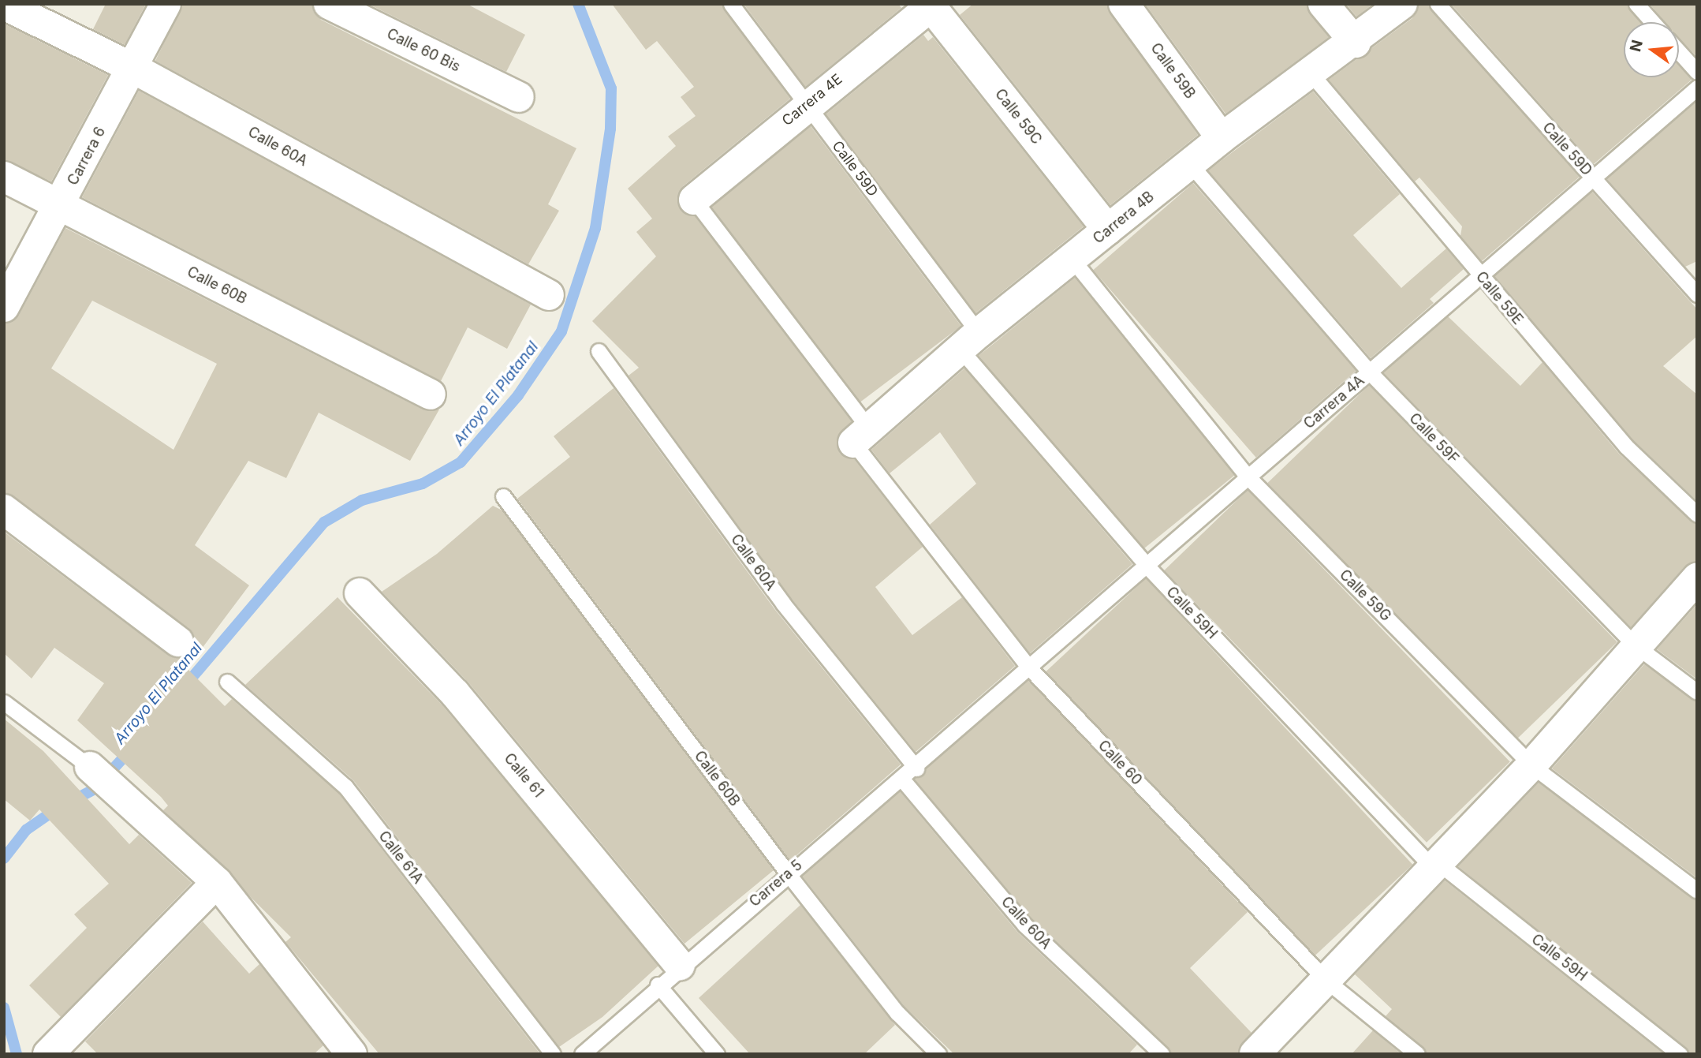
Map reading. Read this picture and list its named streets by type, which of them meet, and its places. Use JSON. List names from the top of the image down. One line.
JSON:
{"streets":{"street":["Calle 60 Bis","Calle 59B","Carrera 4E","Calle 59C","Calle 60A","Carrera 6","Carrera 4B","Calle 60B","Calle 61"],"lane":["Calle 59D","Calle 59E","Carrera 4A","Calle 59F","Calle 59G","Calle 59H","Calle 60","Calle 61A","Carrera 5"]},"crossings":[["Calle 59B","Carrera 4B"],["Carrera 4E","Calle 59C"],["Carrera 4E","Calle 59D"],["Carrera 4E","Calle 60"],["Calle 59C","Carrera 4B"],["Calle 60A","Carrera 6"],["Calle 60A","Carrera 5"],["Calle 59D","Carrera 4B"],["Calle 59D","Carrera 4A"],["Calle 59D","Calle 59H"],["Carrera 6","Calle 60B"],["Carrera 4B","Calle 59E"],["Carrera 4B","Calle 59F"],["Carrera 4B","Calle 59G"],["Carrera 4B","Calle 59H"],["Carrera 4B","Calle 60"],["Calle 60B","Carrera 5"],["Calle 59E","Carrera 4A"],["Carrera 4A","Calle 59F"],["Carrera 4A","Calle 59G"],["Carrera 4A","Calle 59H"],["Carrera 4A","Calle 60"],["Carrera 4A","Carrera 5"],["Calle 61","Carrera 5"]],"water":["Arroyo El Platanal"],"north":"left"}
